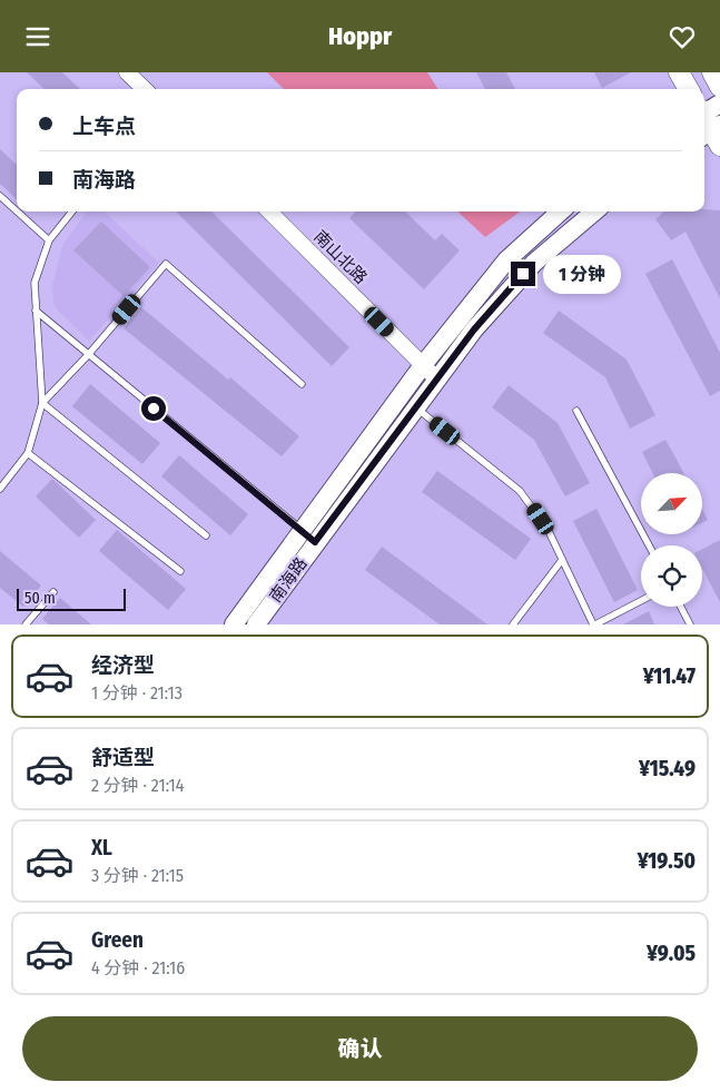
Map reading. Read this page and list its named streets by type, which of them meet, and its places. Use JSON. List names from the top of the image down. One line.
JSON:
{"streets":{"main road":["南海路"],"street":["南山北路"]},"crossings":[["南山北路","南海路"]],"scale_bar":"50 m","north":"top right","page":{"header":"Hoppr","banner":["上车点","南海路"],"bubble":"1 分钟","scale":"50 m","list":[{"name":"经济型","note":"1 分钟 · 21:13","value":"¥11.47"},{"name":"舒适型","note":"2 分钟 · 21:14","value":"¥15.49"},{"name":"XL","note":"3 分钟 · 21:15","value":"¥19.50"},{"name":"Green","note":"4 分钟 · 21:16","value":"¥9.05"}],"buttons":"确认"}}
